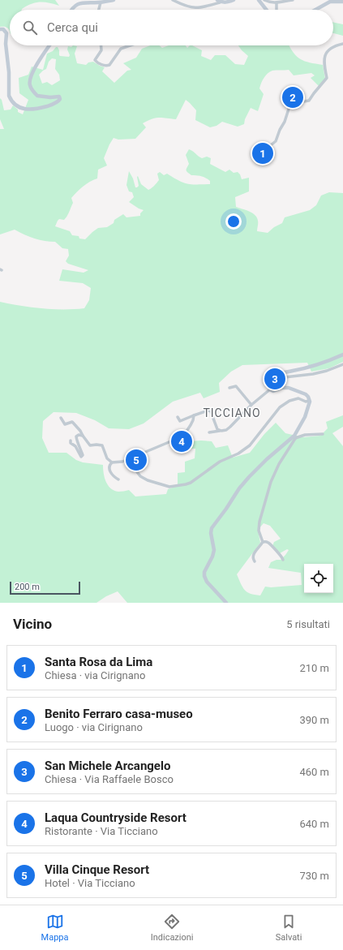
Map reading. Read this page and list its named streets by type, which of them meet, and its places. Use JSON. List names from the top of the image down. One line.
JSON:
{"districts":["TICCIANO"],"scale_bar":"200 m","page":{"search":"Cerca qui","pins":["2","1","3","4","5"],"scale":"200 m","heading":["Vicino","5 risultati"],"list":[{"mark":"1","name":"Santa Rosa da Lima","note":"Chiesa · via Cirignano","value":"210 m"},{"mark":"2","name":"Benito Ferraro casa-museo","note":"Luogo · via Cirignano","value":"390 m"},{"mark":"3","name":"San Michele Arcangelo","note":"Chiesa · Via Raffaele Bosco","value":"460 m"},{"mark":"4","name":"Laqua Countryside Resort","note":"Ristorante · Via Ticciano","value":"640 m"},{"mark":"5","name":"Villa Cinque Resort","note":"Hotel · Via Ticciano","value":"730 m"}],"nav":["Mappa","Indicazioni","Salvati"]}}
